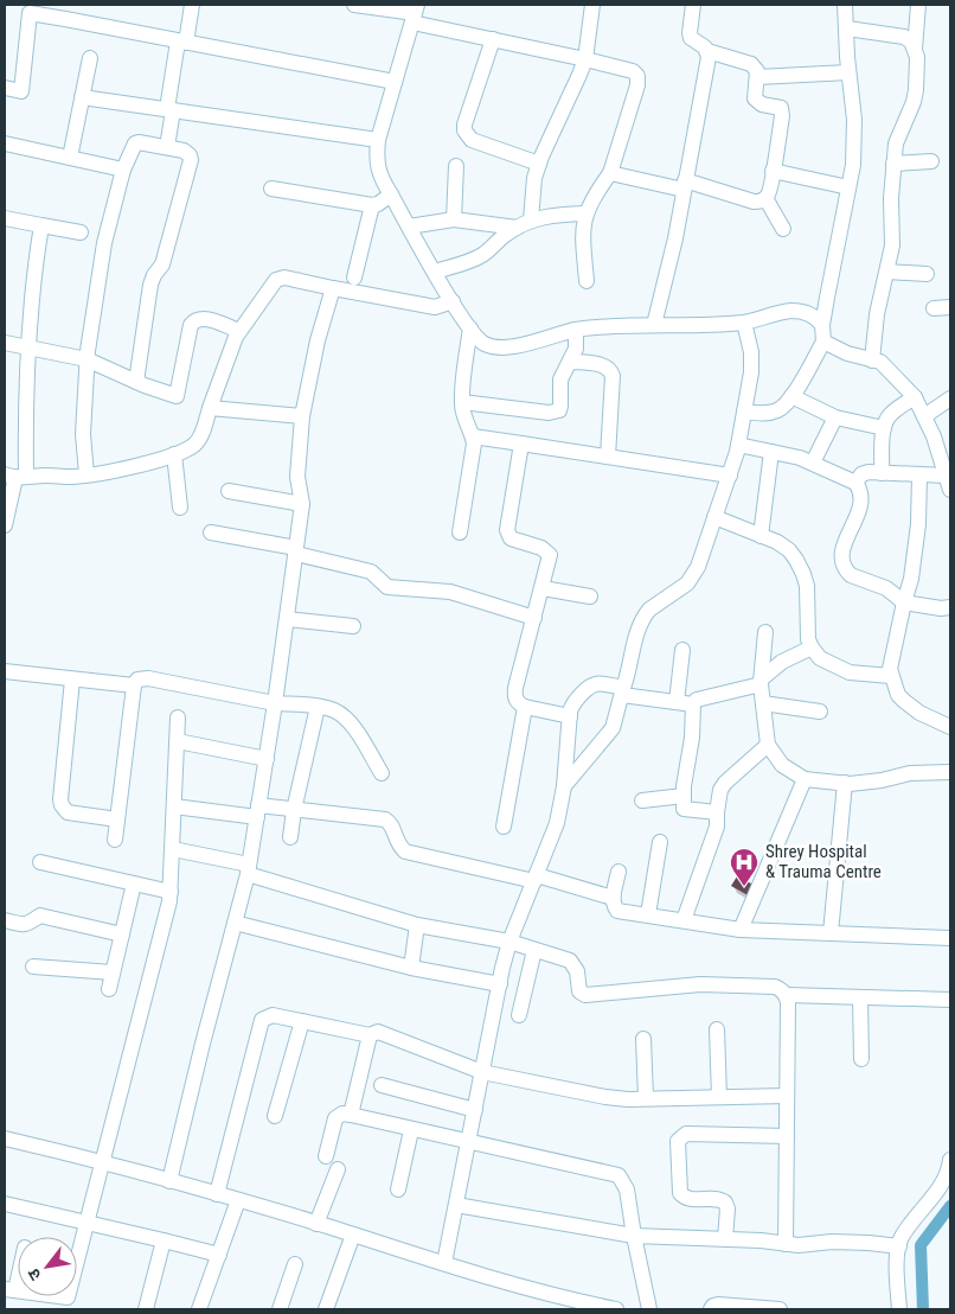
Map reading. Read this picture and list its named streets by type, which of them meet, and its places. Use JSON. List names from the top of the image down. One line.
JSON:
{"places":{"hospital":["Shrey Hospital & Trauma Centre"]},"north":"bottom left"}
